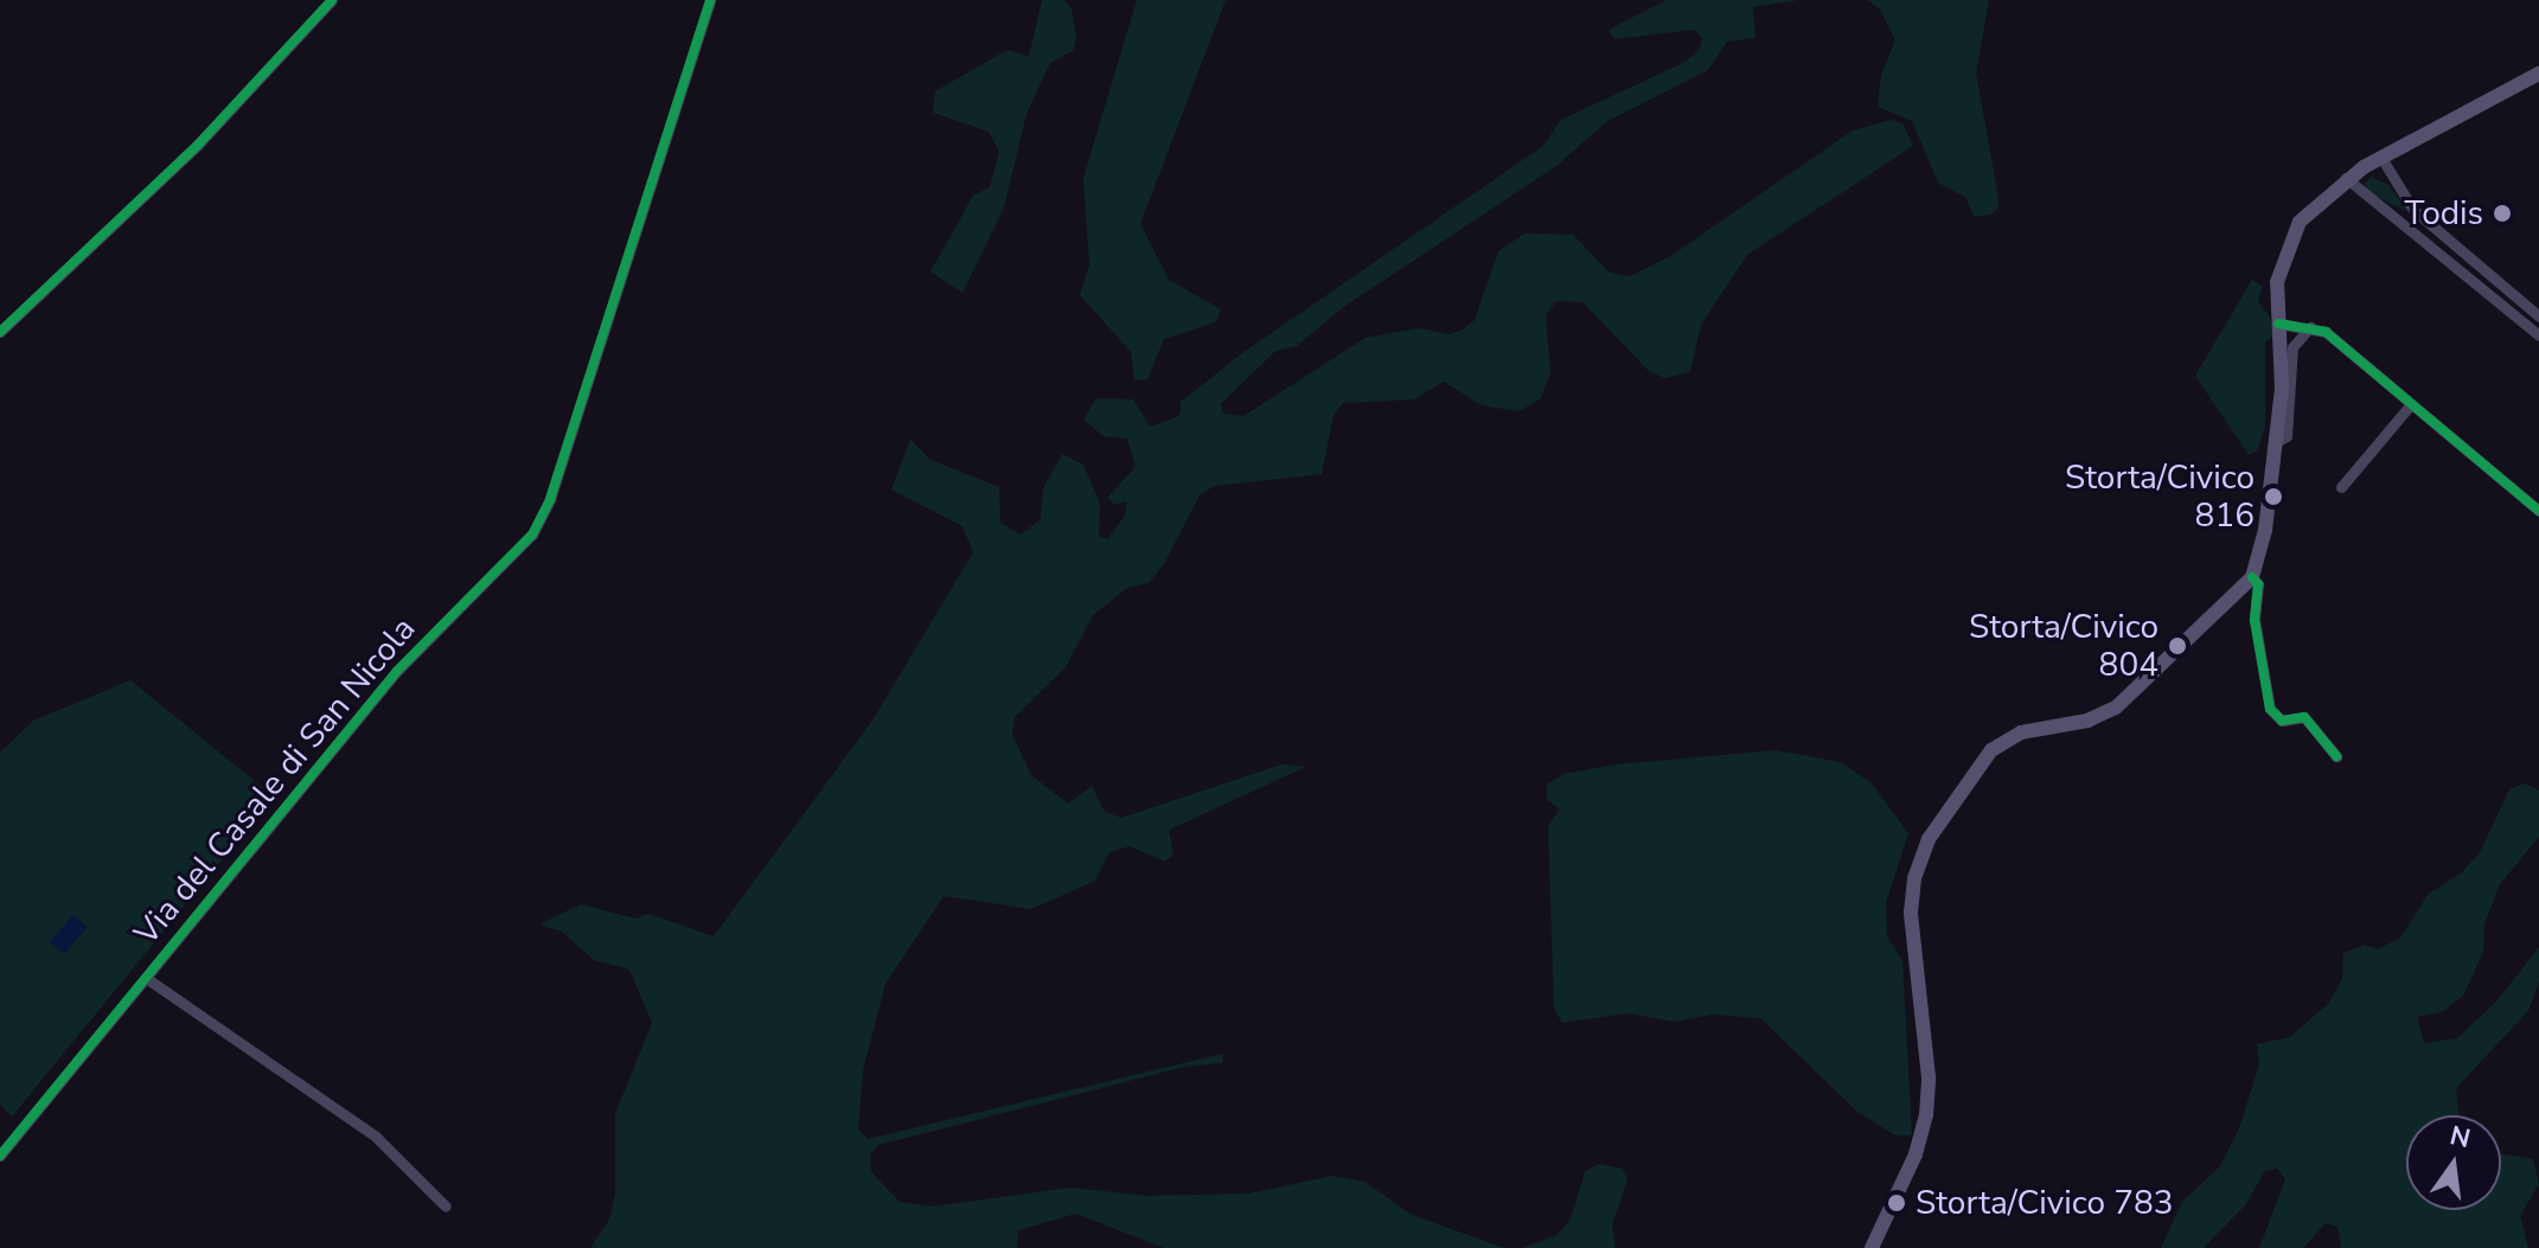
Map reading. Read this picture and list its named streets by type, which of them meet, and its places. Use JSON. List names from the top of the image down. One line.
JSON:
{"streets":{"street":["Via del Casale di San Nicola"]},"places":["Todis","Storta/Civico 816","Storta/Civico 804","Storta/Civico 783"],"north":"top"}
